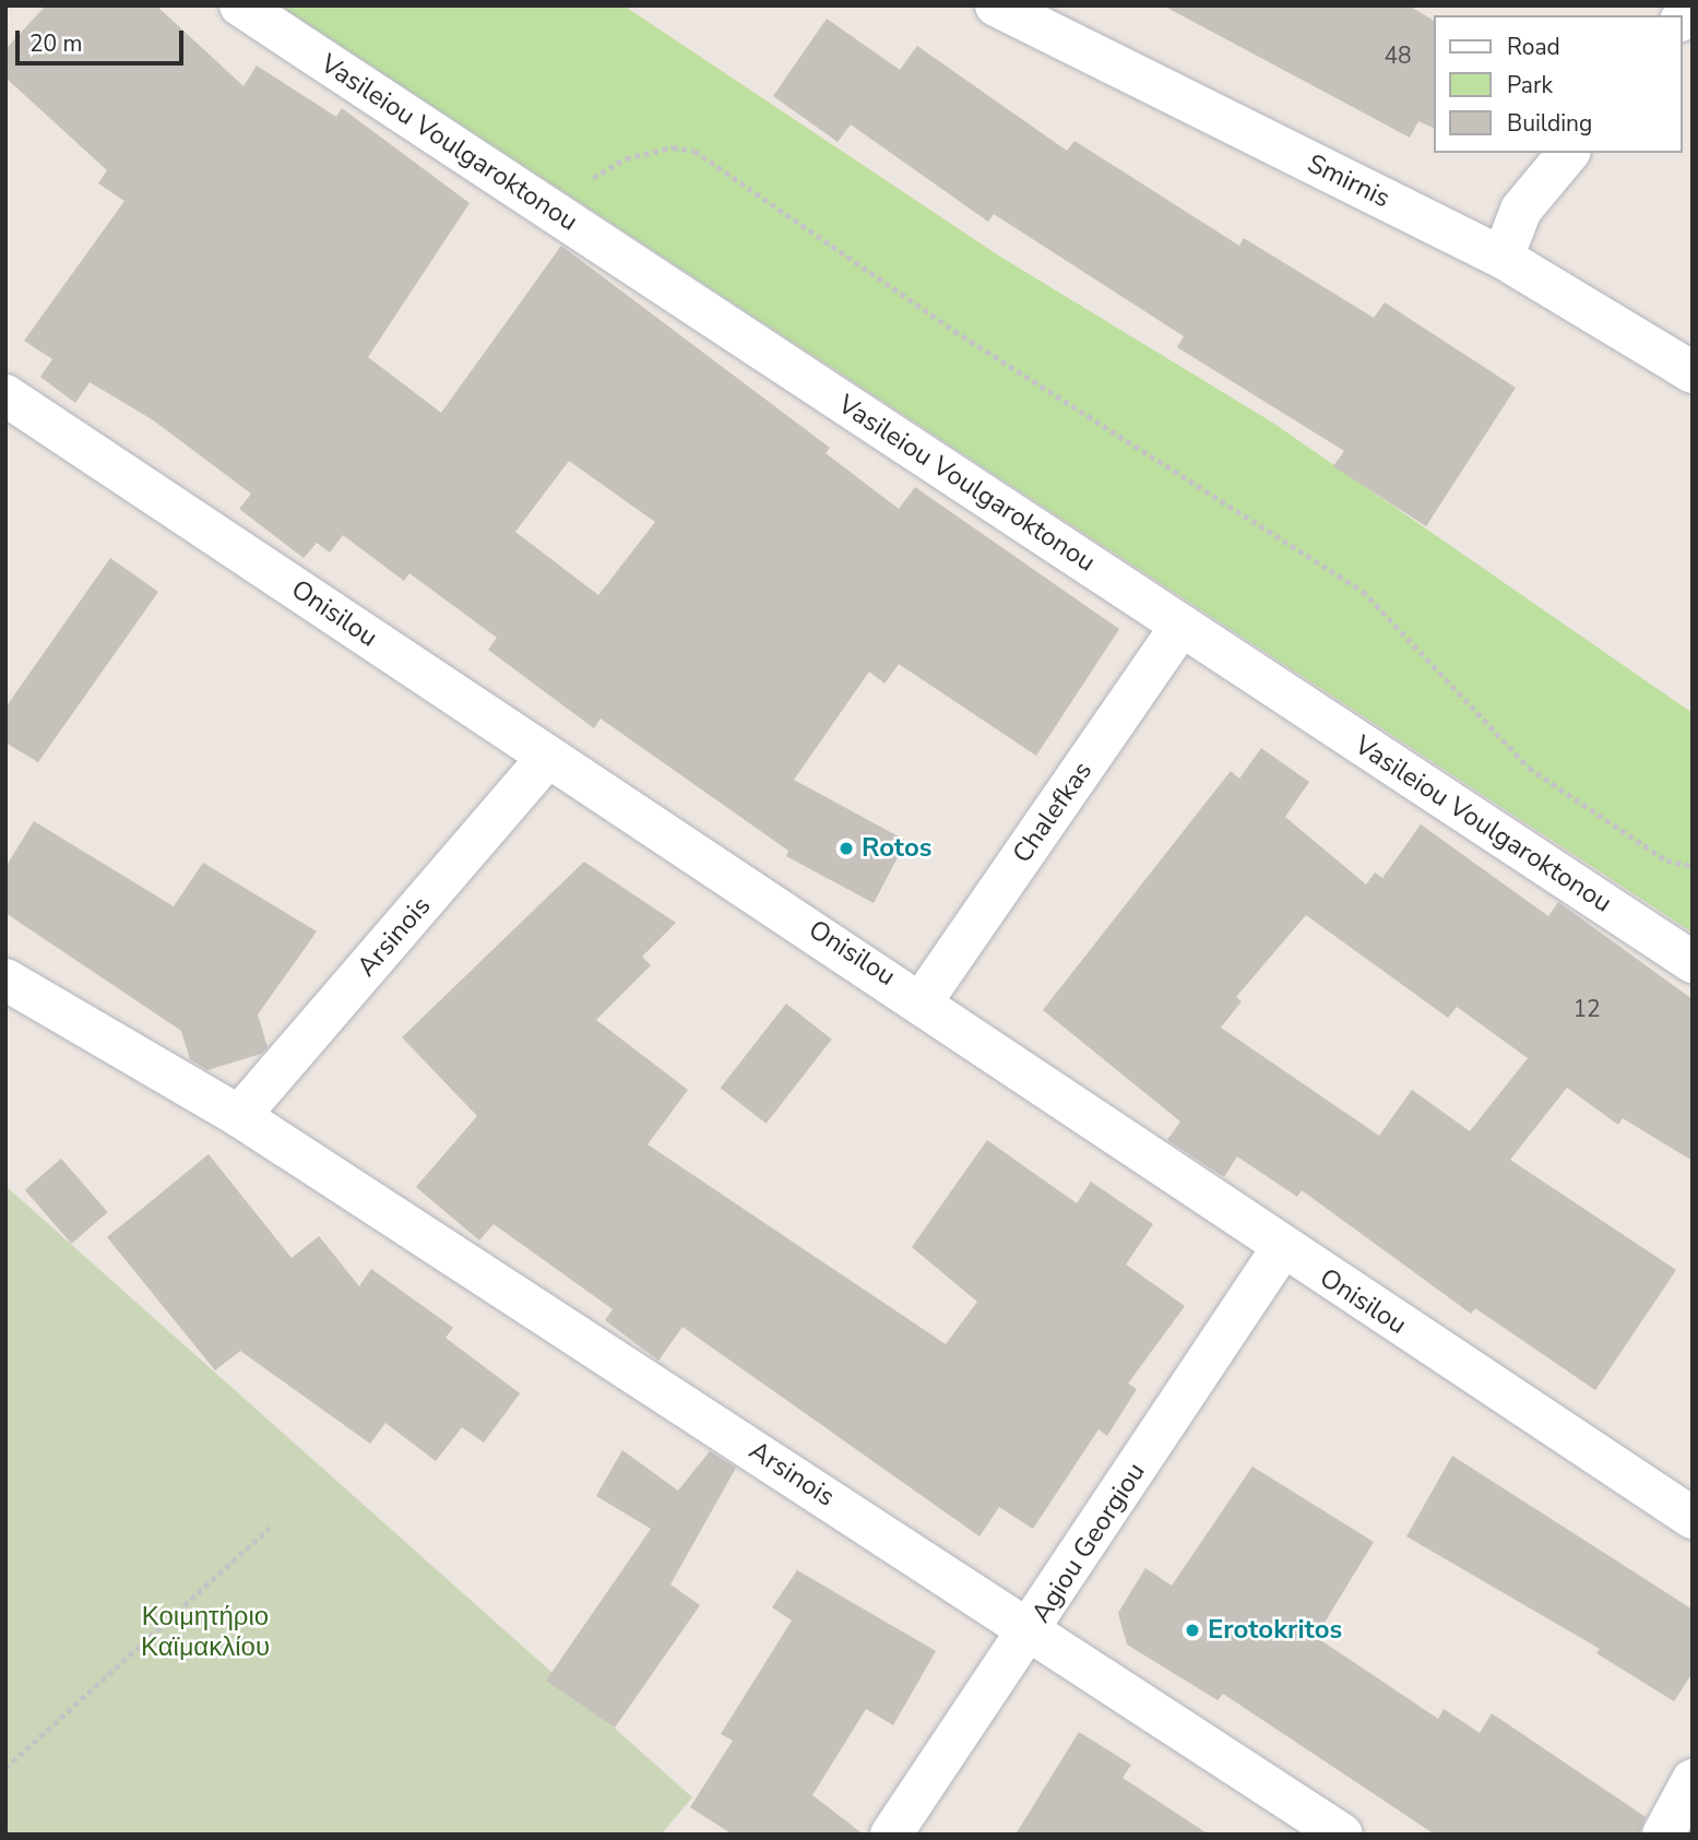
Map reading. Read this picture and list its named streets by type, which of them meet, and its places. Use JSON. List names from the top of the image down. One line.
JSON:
{"streets":{"street":["Vasileiou Voulgaroktonou","Smirnis","Onisilou","Chalefkas","Arsinois","Agiou Georgiou"]},"crossings":[["Vasileiou Voulgaroktonou","Chalefkas"],["Onisilou","Chalefkas"],["Onisilou","Arsinois"],["Onisilou","Agiou Georgiou"],["Arsinois","Agiou Georgiou"]],"parks":["Κοιμητήριο Καϊμακλίου"],"places":["Rotos","Erotokritos"],"house_numbers":["48","12"],"legend":["Road","Park","Building"],"scale_bar":"20 m"}
